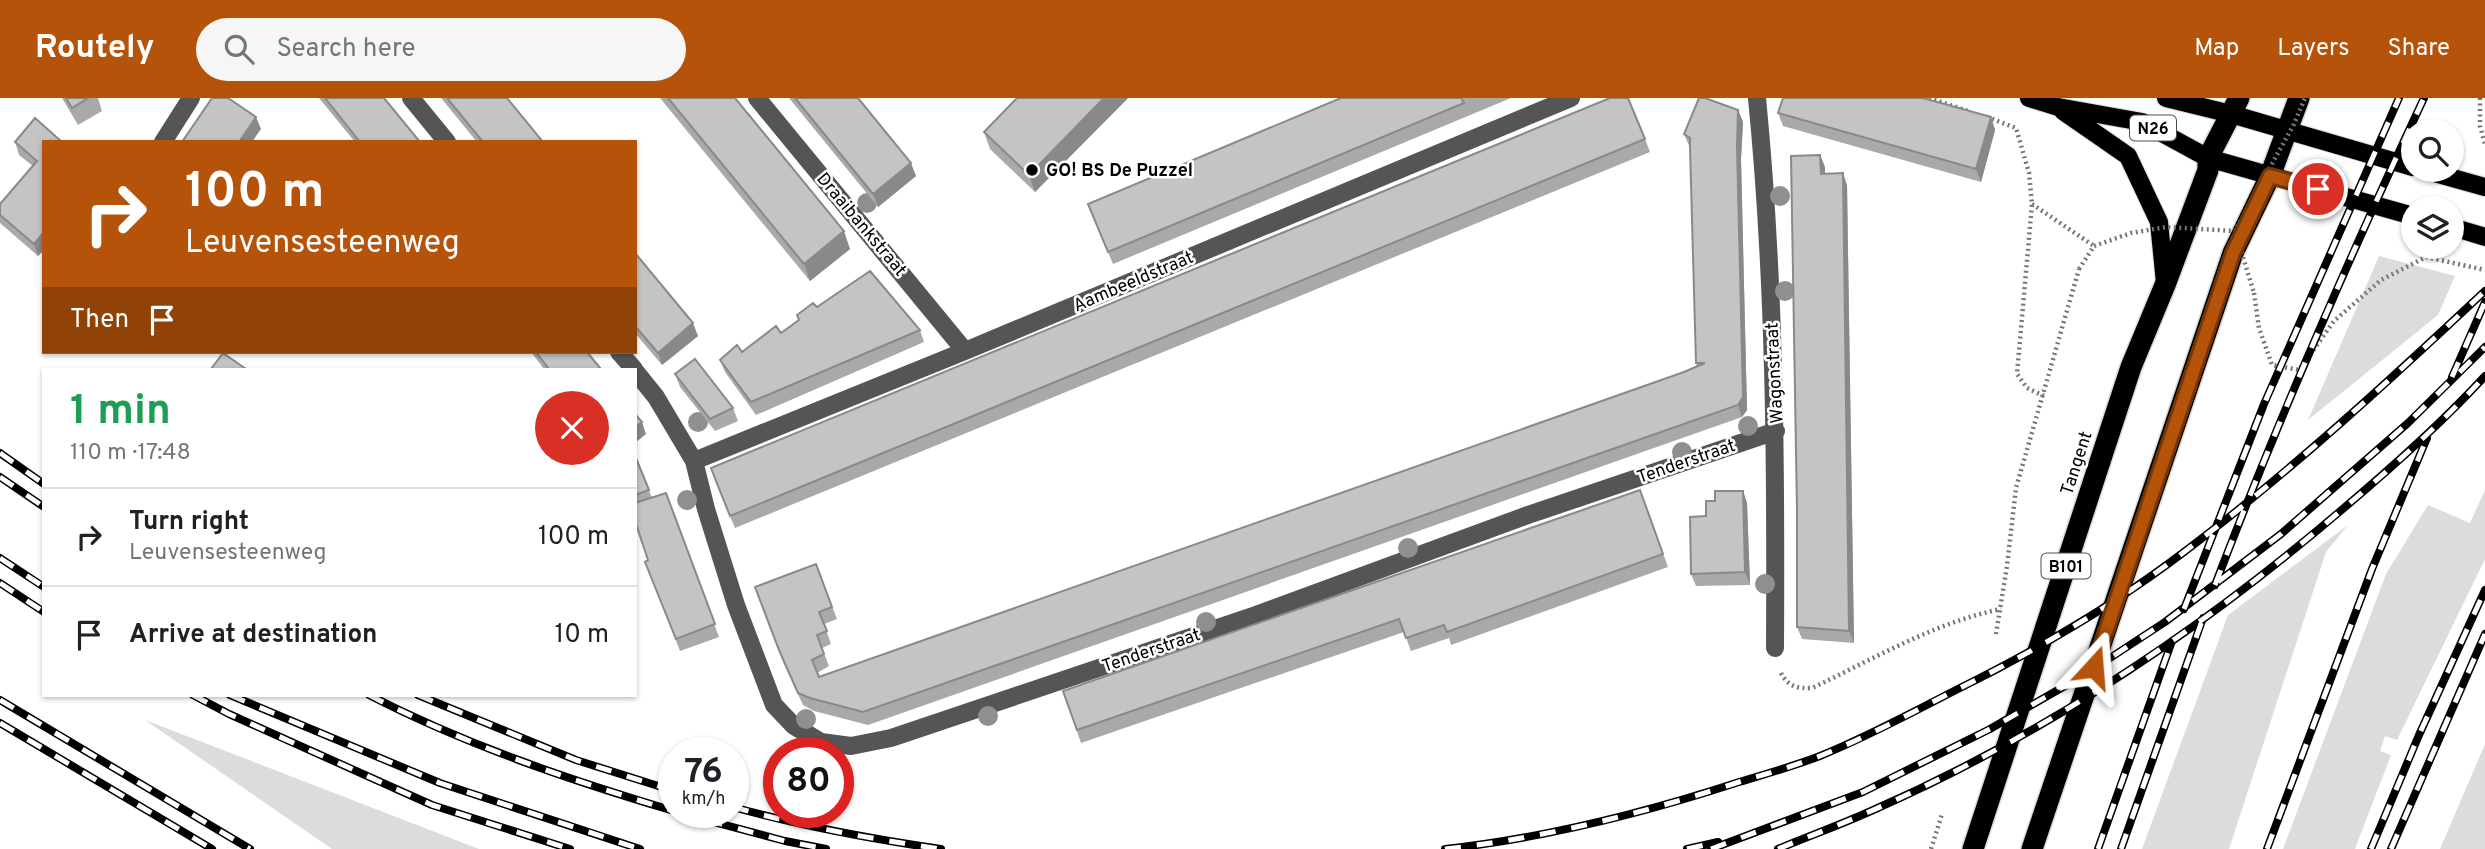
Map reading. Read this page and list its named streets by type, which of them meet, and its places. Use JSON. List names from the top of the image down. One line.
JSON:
{"streets":{"highway":["Tangent","B101"],"main road":["N26"],"street":["Draaibankstraat","Aambeeldstraat","Wagonstraat","Tenderstraat"]},"crossings":[["N26","Tangent"],["Draaibankstraat","Aambeeldstraat"],["Aambeeldstraat","Tenderstraat"],["Wagonstraat","Tenderstraat"]],"places":["GO! BS De Puzzel"],"page":{"header":"Routely","search":"Search here","nav":["Map","Layers","Share"],"turn":["100 m","Leuvensesteenweg"],"then":"Then","heading":["1 min","110 m · 17:48"],"list":[{"name":"Turn right","note":"Leuvensesteenweg","value":"100 m"},{"name":"Arrive at destination","value":"10 m"}],"speed":"76 km/h","limit":"80"}}
